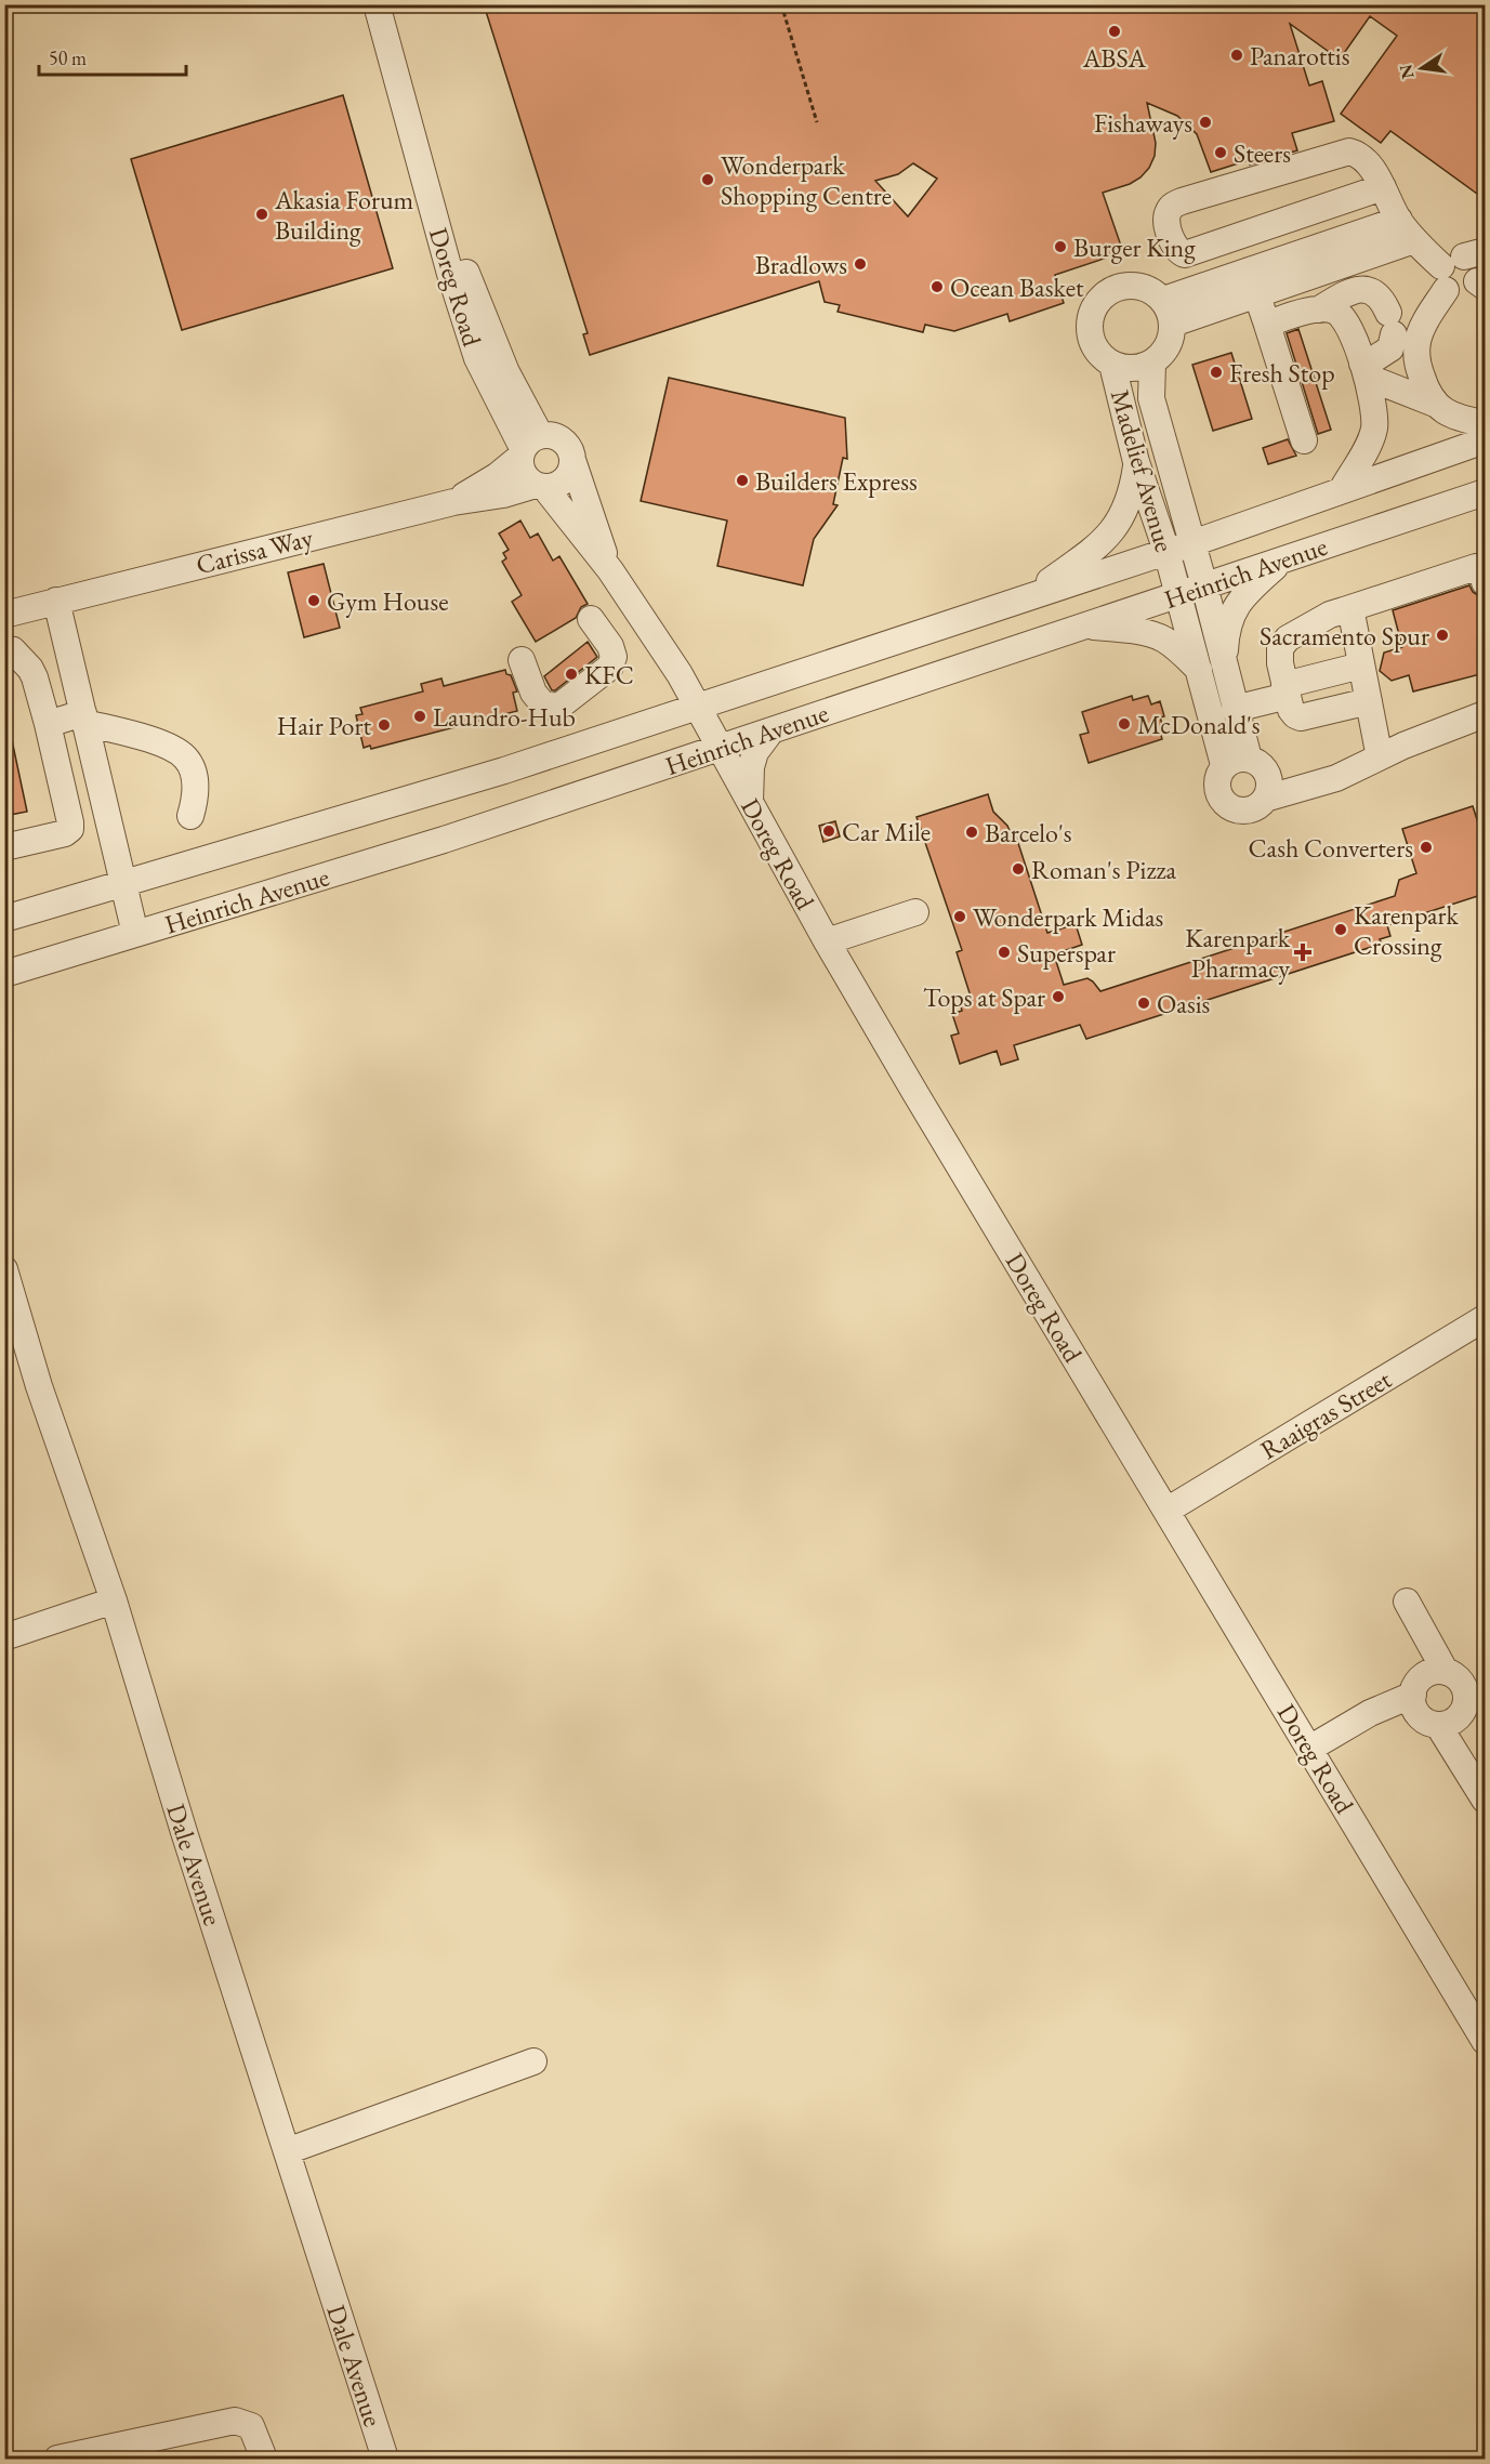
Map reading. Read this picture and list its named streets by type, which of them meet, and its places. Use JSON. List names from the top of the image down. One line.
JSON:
{"streets":{"street":["Doreg Road","Madelief Avenue","Carissa Way","Heinrich Avenue","Raaigras Street","Dale Avenue"]},"crossings":[["Doreg Road","Carissa Way"],["Doreg Road","Heinrich Avenue"],["Doreg Road","Raaigras Street"],["Madelief Avenue","Heinrich Avenue"]],"places":{"other":["ABSA","Panarottis","Fishaways","Steers","Wonderpark Shopping Centre","Akasia Forum Building","Burger King","Bradlows","Ocean Basket","Fresh Stop","Builders Express","Gym House","Sacramento Spur","KFC","Laundro-Hub","McDonald's","Hair Port","Car Mile","Barcelo's","Cash Converters","Roman's Pizza","Wonderpark Midas","Karenpark Crossing","Superspar","Tops at Spar","Oasis"],"health":["Karenpark Pharmacy"]},"scale_bar":"50 m","north":"left"}
